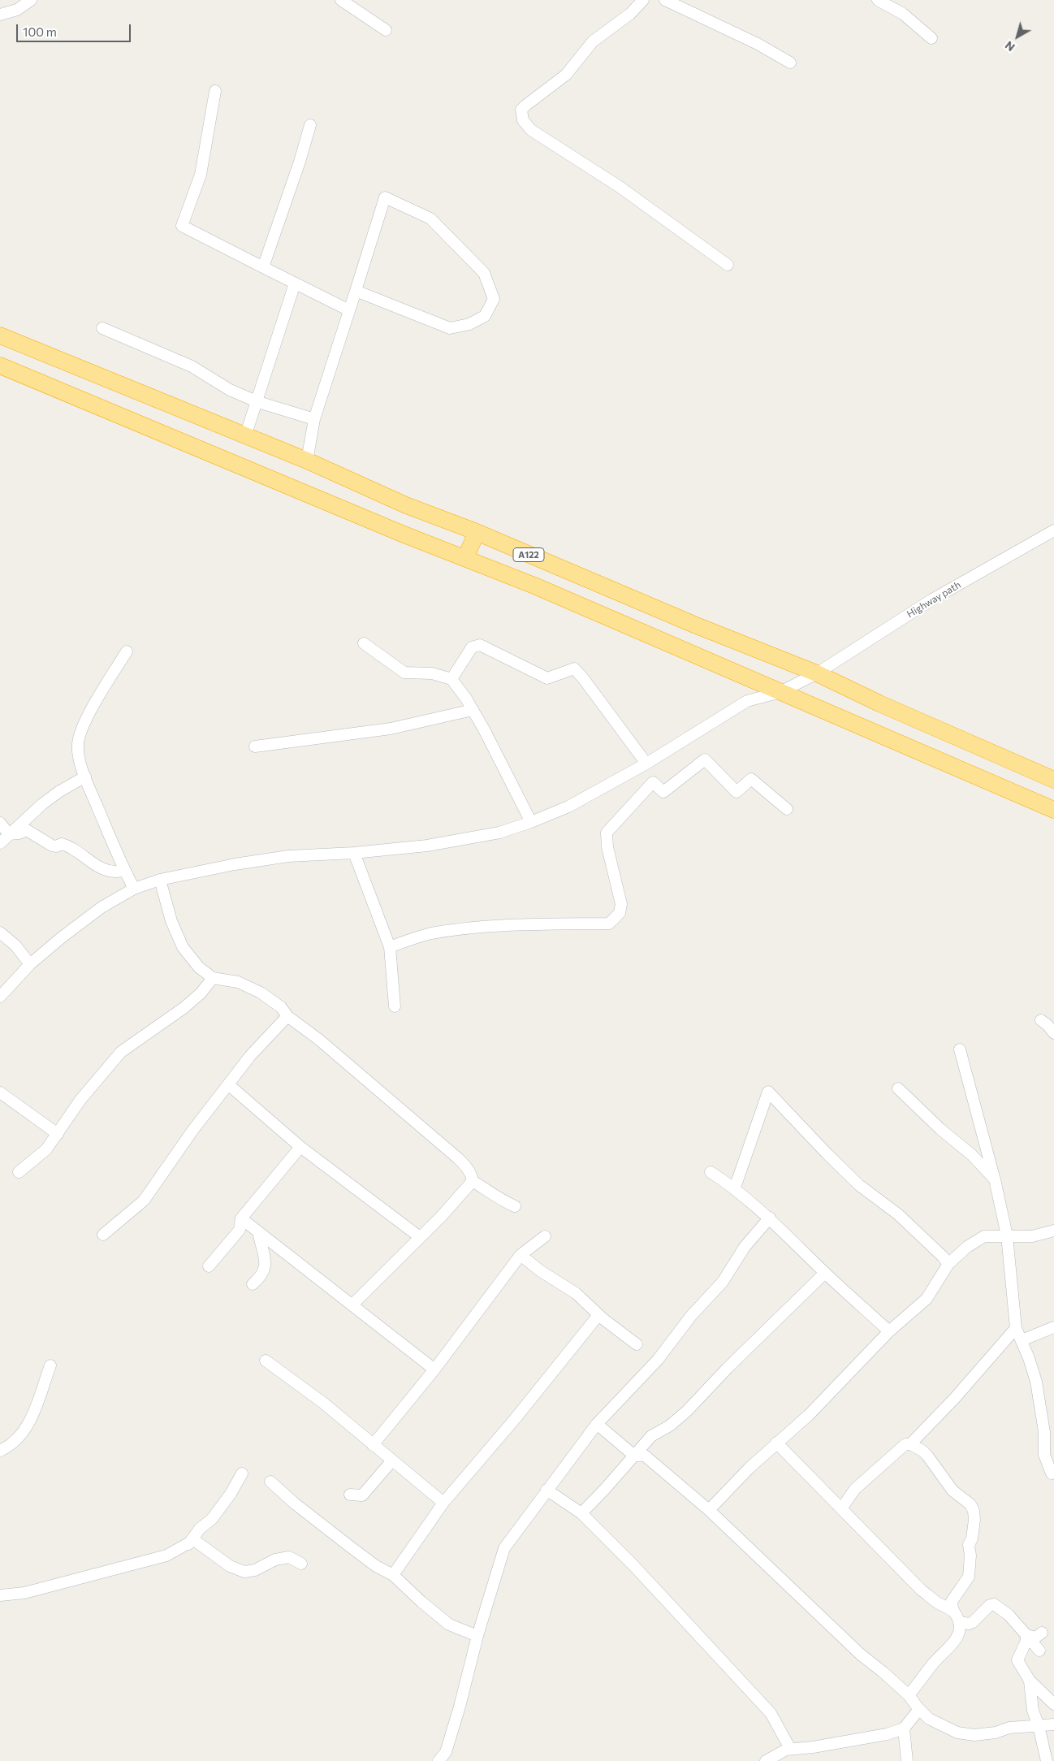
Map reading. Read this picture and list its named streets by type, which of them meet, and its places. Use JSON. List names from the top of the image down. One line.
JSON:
{"streets":{"highway":["A122"],"street":["Highway path"]},"crossings":[["A122","Highway path"]],"scale_bar":"100 m","north":"bottom left"}
